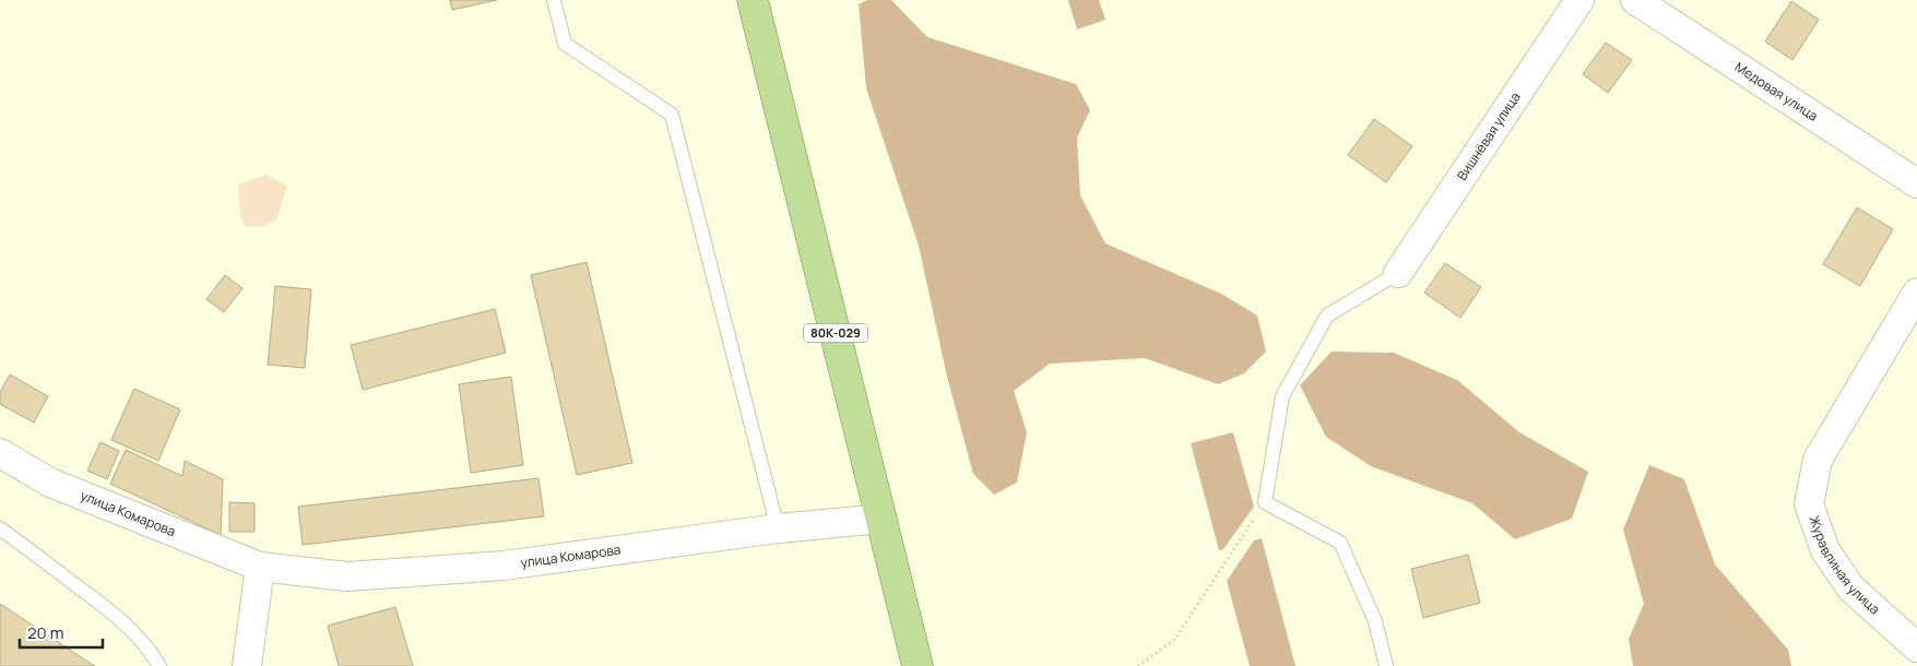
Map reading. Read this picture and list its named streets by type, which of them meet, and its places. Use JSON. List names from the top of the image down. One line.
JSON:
{"streets":{"main road":["80К-029"],"street":["Медовая улица","Вишнёвая улица","улица Комарова","Журавлиная улица"]},"crossings":[["80К-029","улица Комарова"]],"scale_bar":"20 m"}
